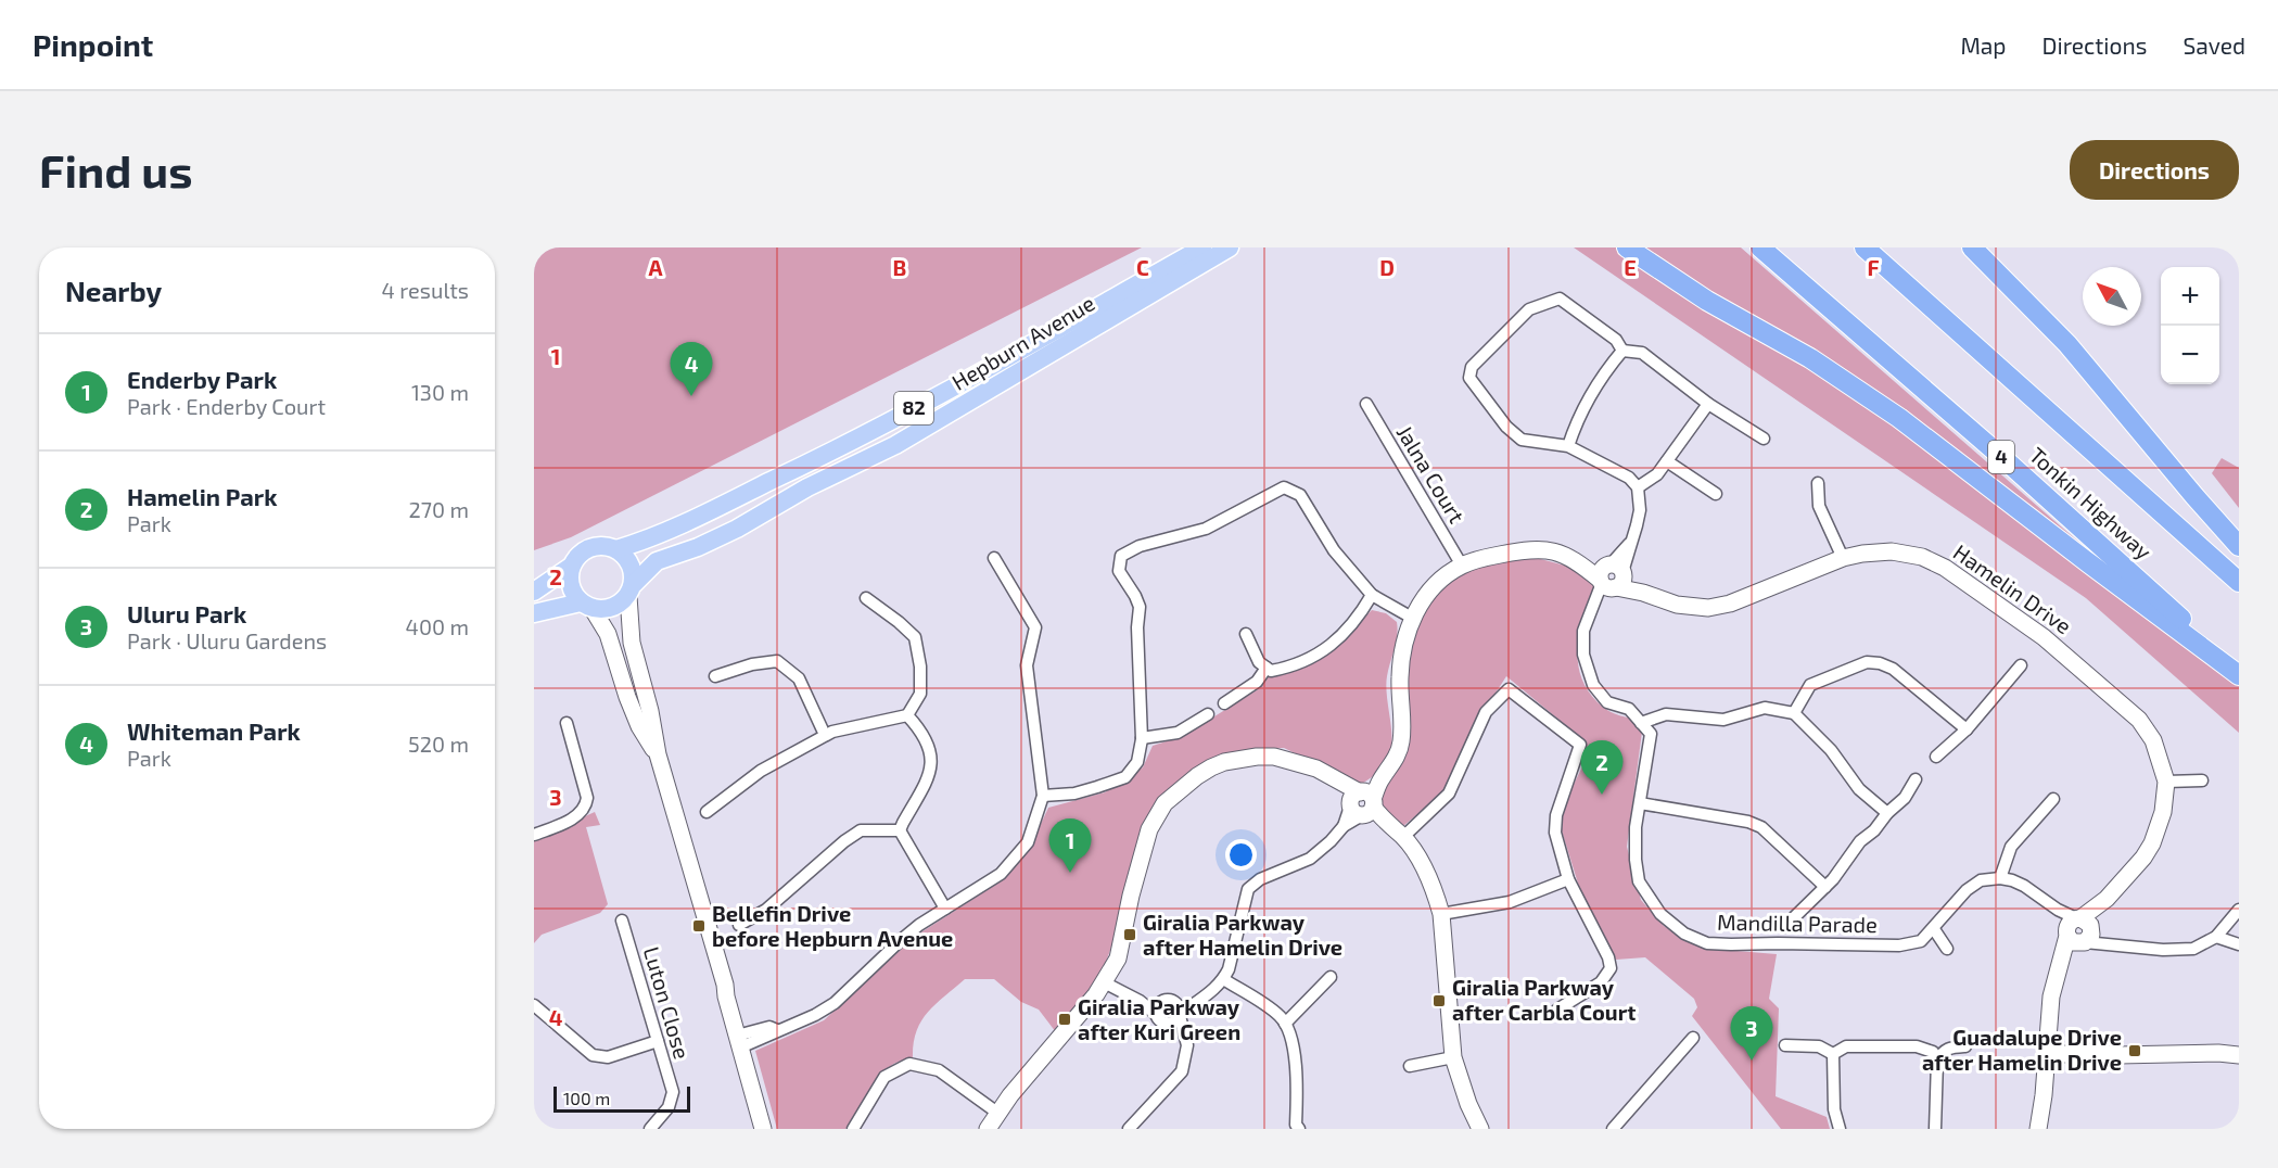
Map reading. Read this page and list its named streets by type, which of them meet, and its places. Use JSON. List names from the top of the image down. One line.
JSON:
{"streets":{"highway":["4","Tonkin Highway"],"main road":["Hepburn Avenue","82"],"street":["Jalna Court","Hamelin Drive","Mandilla Parade","Luton Close"]},"crossings":[["Hepburn Avenue","82"],["Jalna Court","Hamelin Drive"]],"places":{"transit":["Bellefin Drive before Hepburn Avenue","Giralia Parkway after Hamelin Drive","Giralia Parkway after Carbla Court","Giralia Parkway after Kuri Green","Guadalupe Drive after Hamelin Drive"]},"scale_bar":"100 m","north":"top left","page":{"header":"Pinpoint","nav":["Map","Directions","Saved"],"buttons":"Directions","title":"Find us","heading":["Nearby","4 results"],"map_buttons":["+","−"],"list":[{"mark":"1","name":"Enderby Park","note":"Park · Enderby Court","value":"130 m"},{"mark":"2","name":"Hamelin Park","note":"Park","value":"270 m"},{"mark":"3","name":"Uluru Park","note":"Park · Uluru Gardens","value":"400 m"},{"mark":"4","name":"Whiteman Park","note":"Park","value":"520 m"}],"pins":["4","2","1","3"],"scale":"100 m"},"grid":{"columns":["A","B","C","D","E","F"],"rows":["1","2","3","4"]}}
